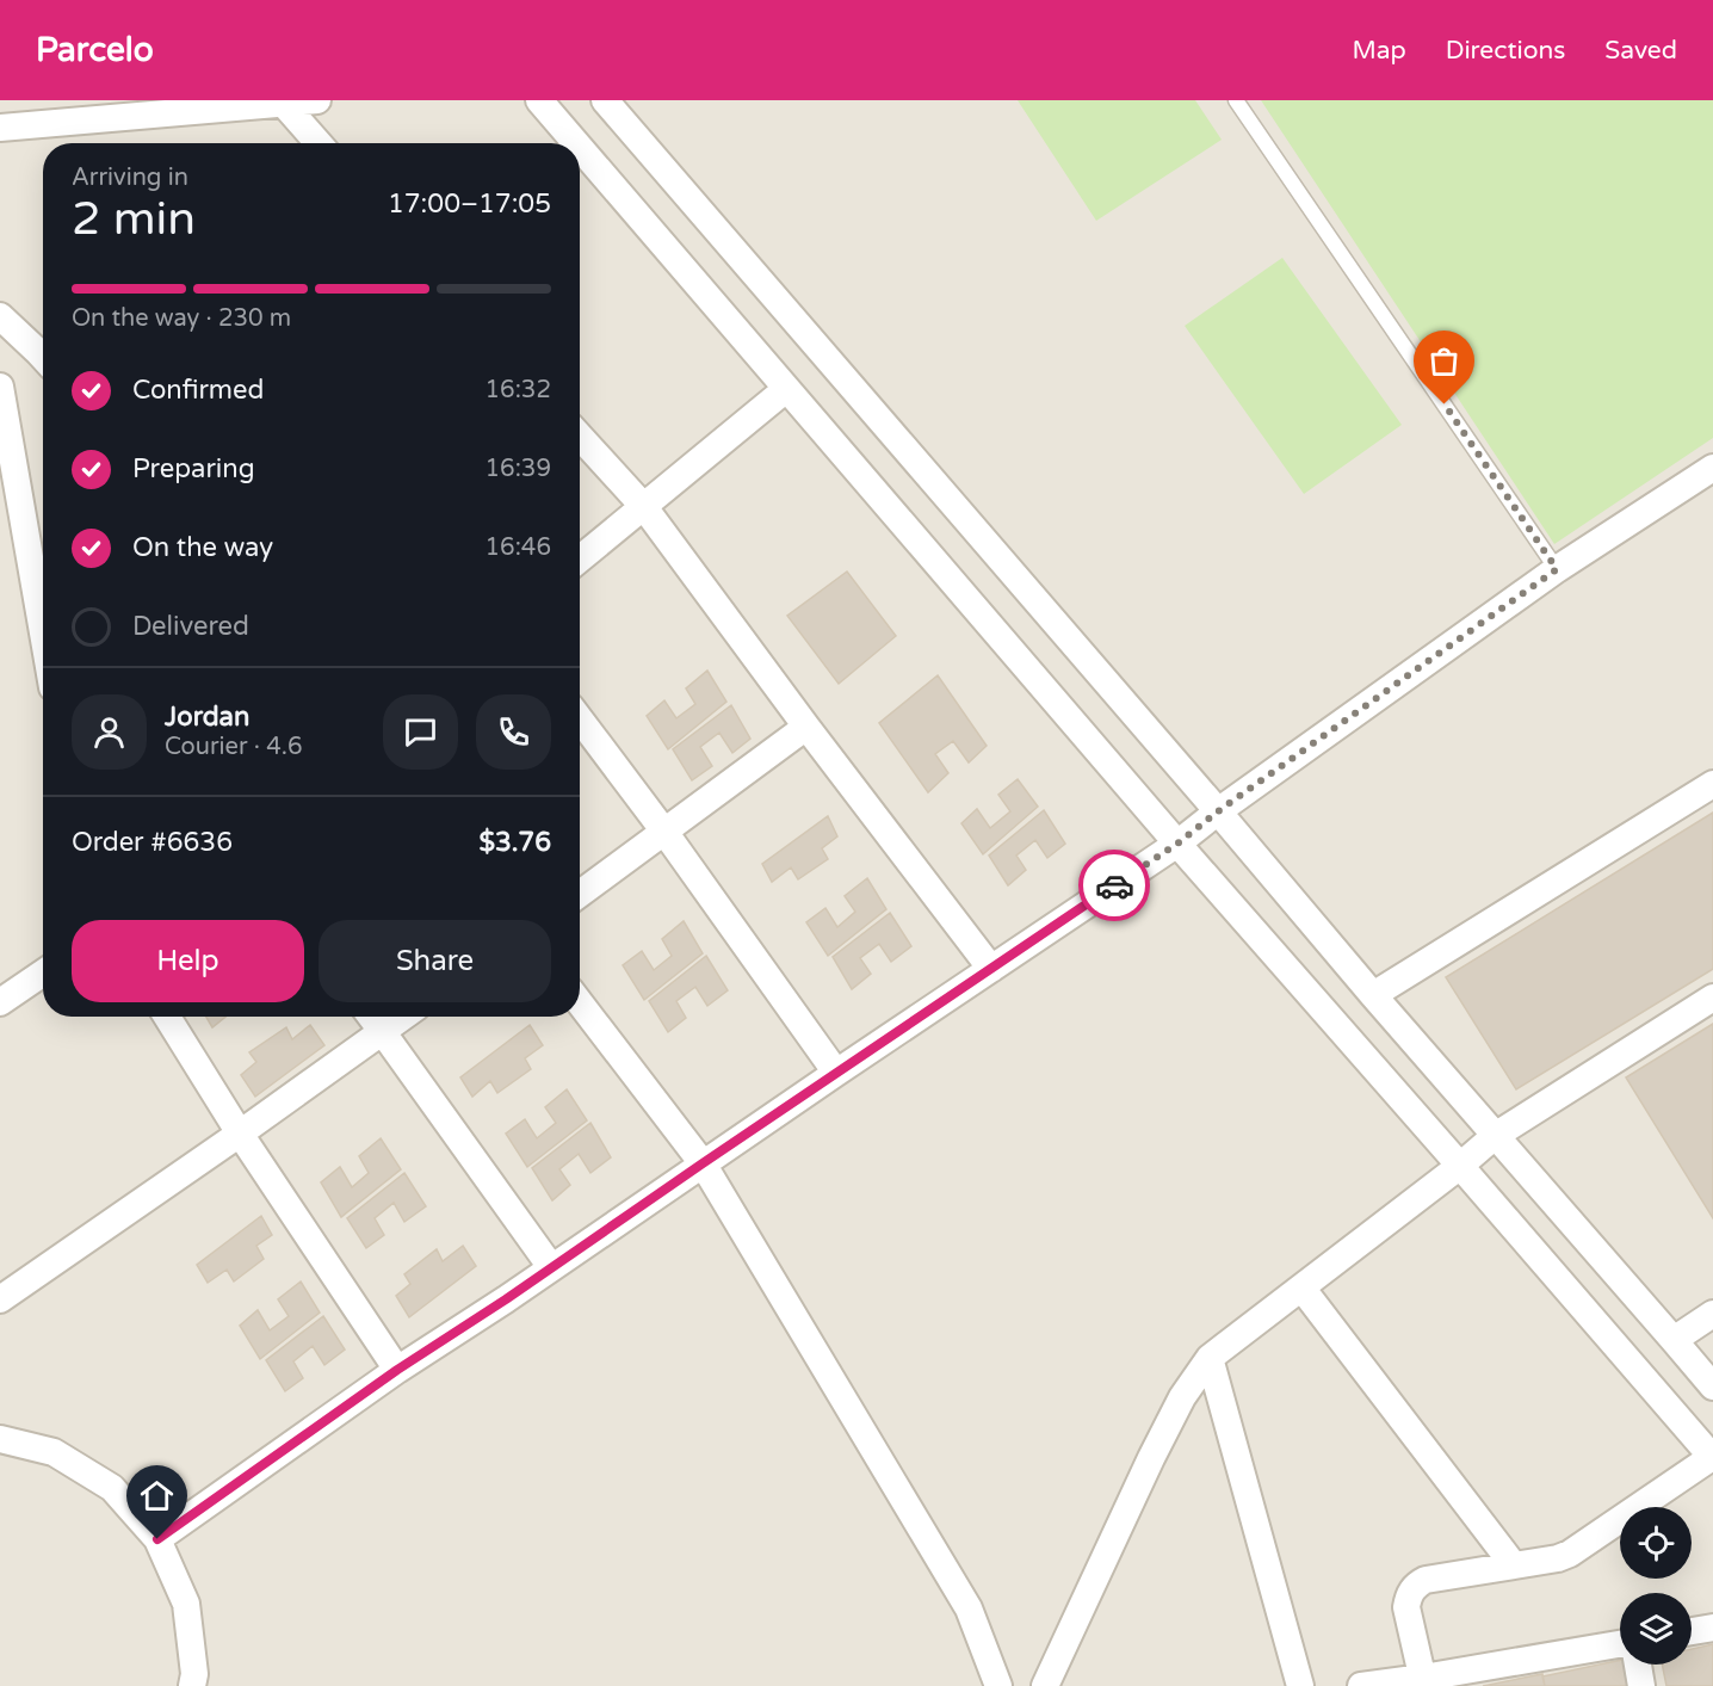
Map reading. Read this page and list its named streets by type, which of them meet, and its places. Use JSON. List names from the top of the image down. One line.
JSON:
{"page":{"header":"Parcelo","nav":["Map","Directions","Saved"],"heading":["2 min","Arriving in","17:00–17:05"],"panel":["Jordan","Courier · 4.6","Order #6636","$3.76"],"bar":"On the way · 230 m","list":[["Confirmed","16:32"],["Preparing","16:39"],["On the way","16:46"],"Delivered"],"buttons":["Help","Share"]}}
